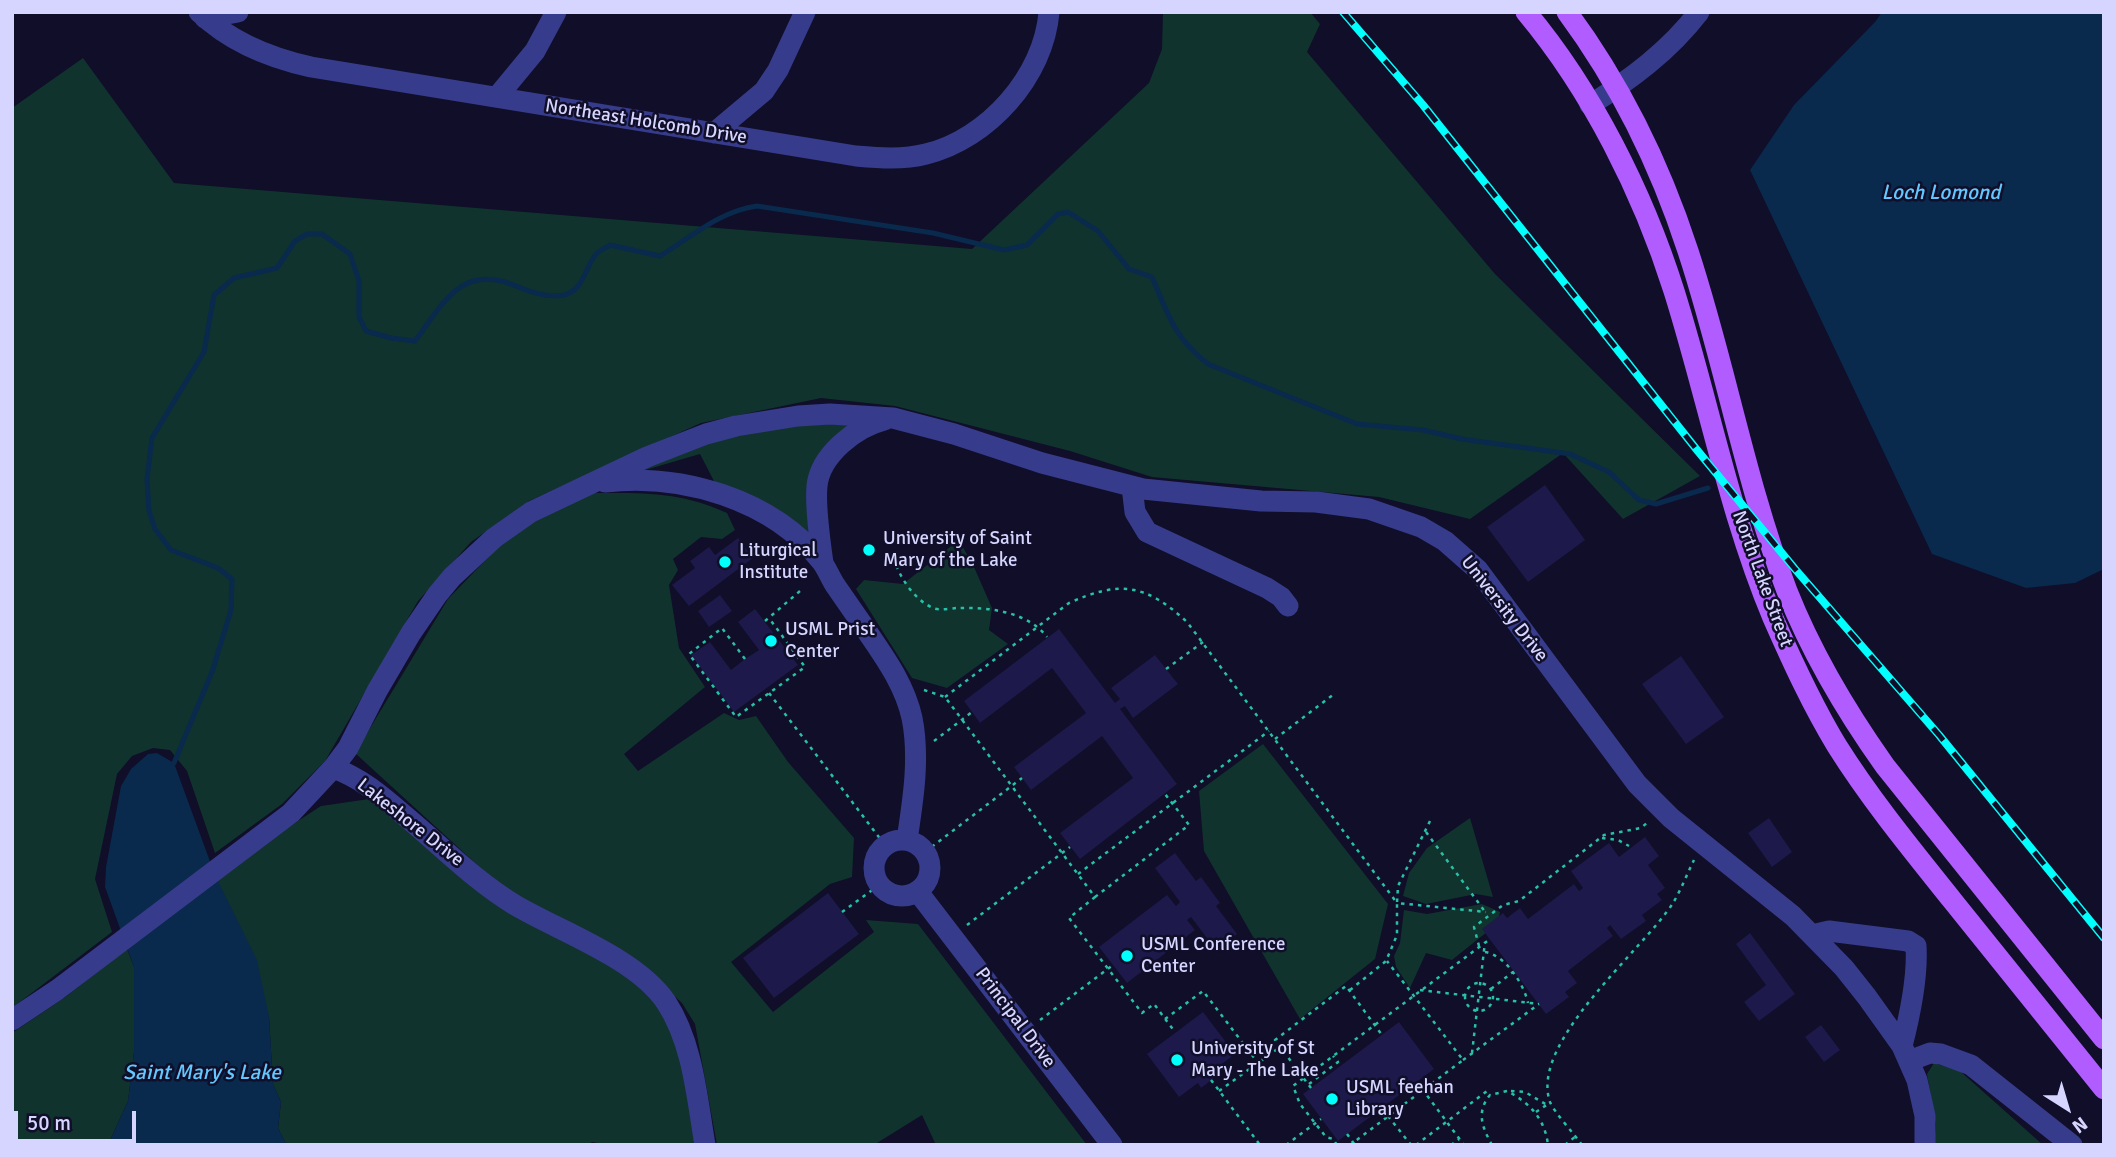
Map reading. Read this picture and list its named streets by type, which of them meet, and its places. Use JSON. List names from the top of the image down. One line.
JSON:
{"streets":{"main road":["North Lake Street"],"street":["Northeast Holcomb Drive","University Drive","Lakeshore Drive","Principal Drive"]},"crossings":[["University Drive","Lakeshore Drive"]],"water":["Loch Lomond","Saint Mary's Lake"],"places":["University of Saint Mary of the Lake","Liturgical Institute","USML Prist Center","USML Conference Center","University of St Mary - The Lake","USML feehan Library"],"scale_bar":"50 m","north":"bottom right"}
